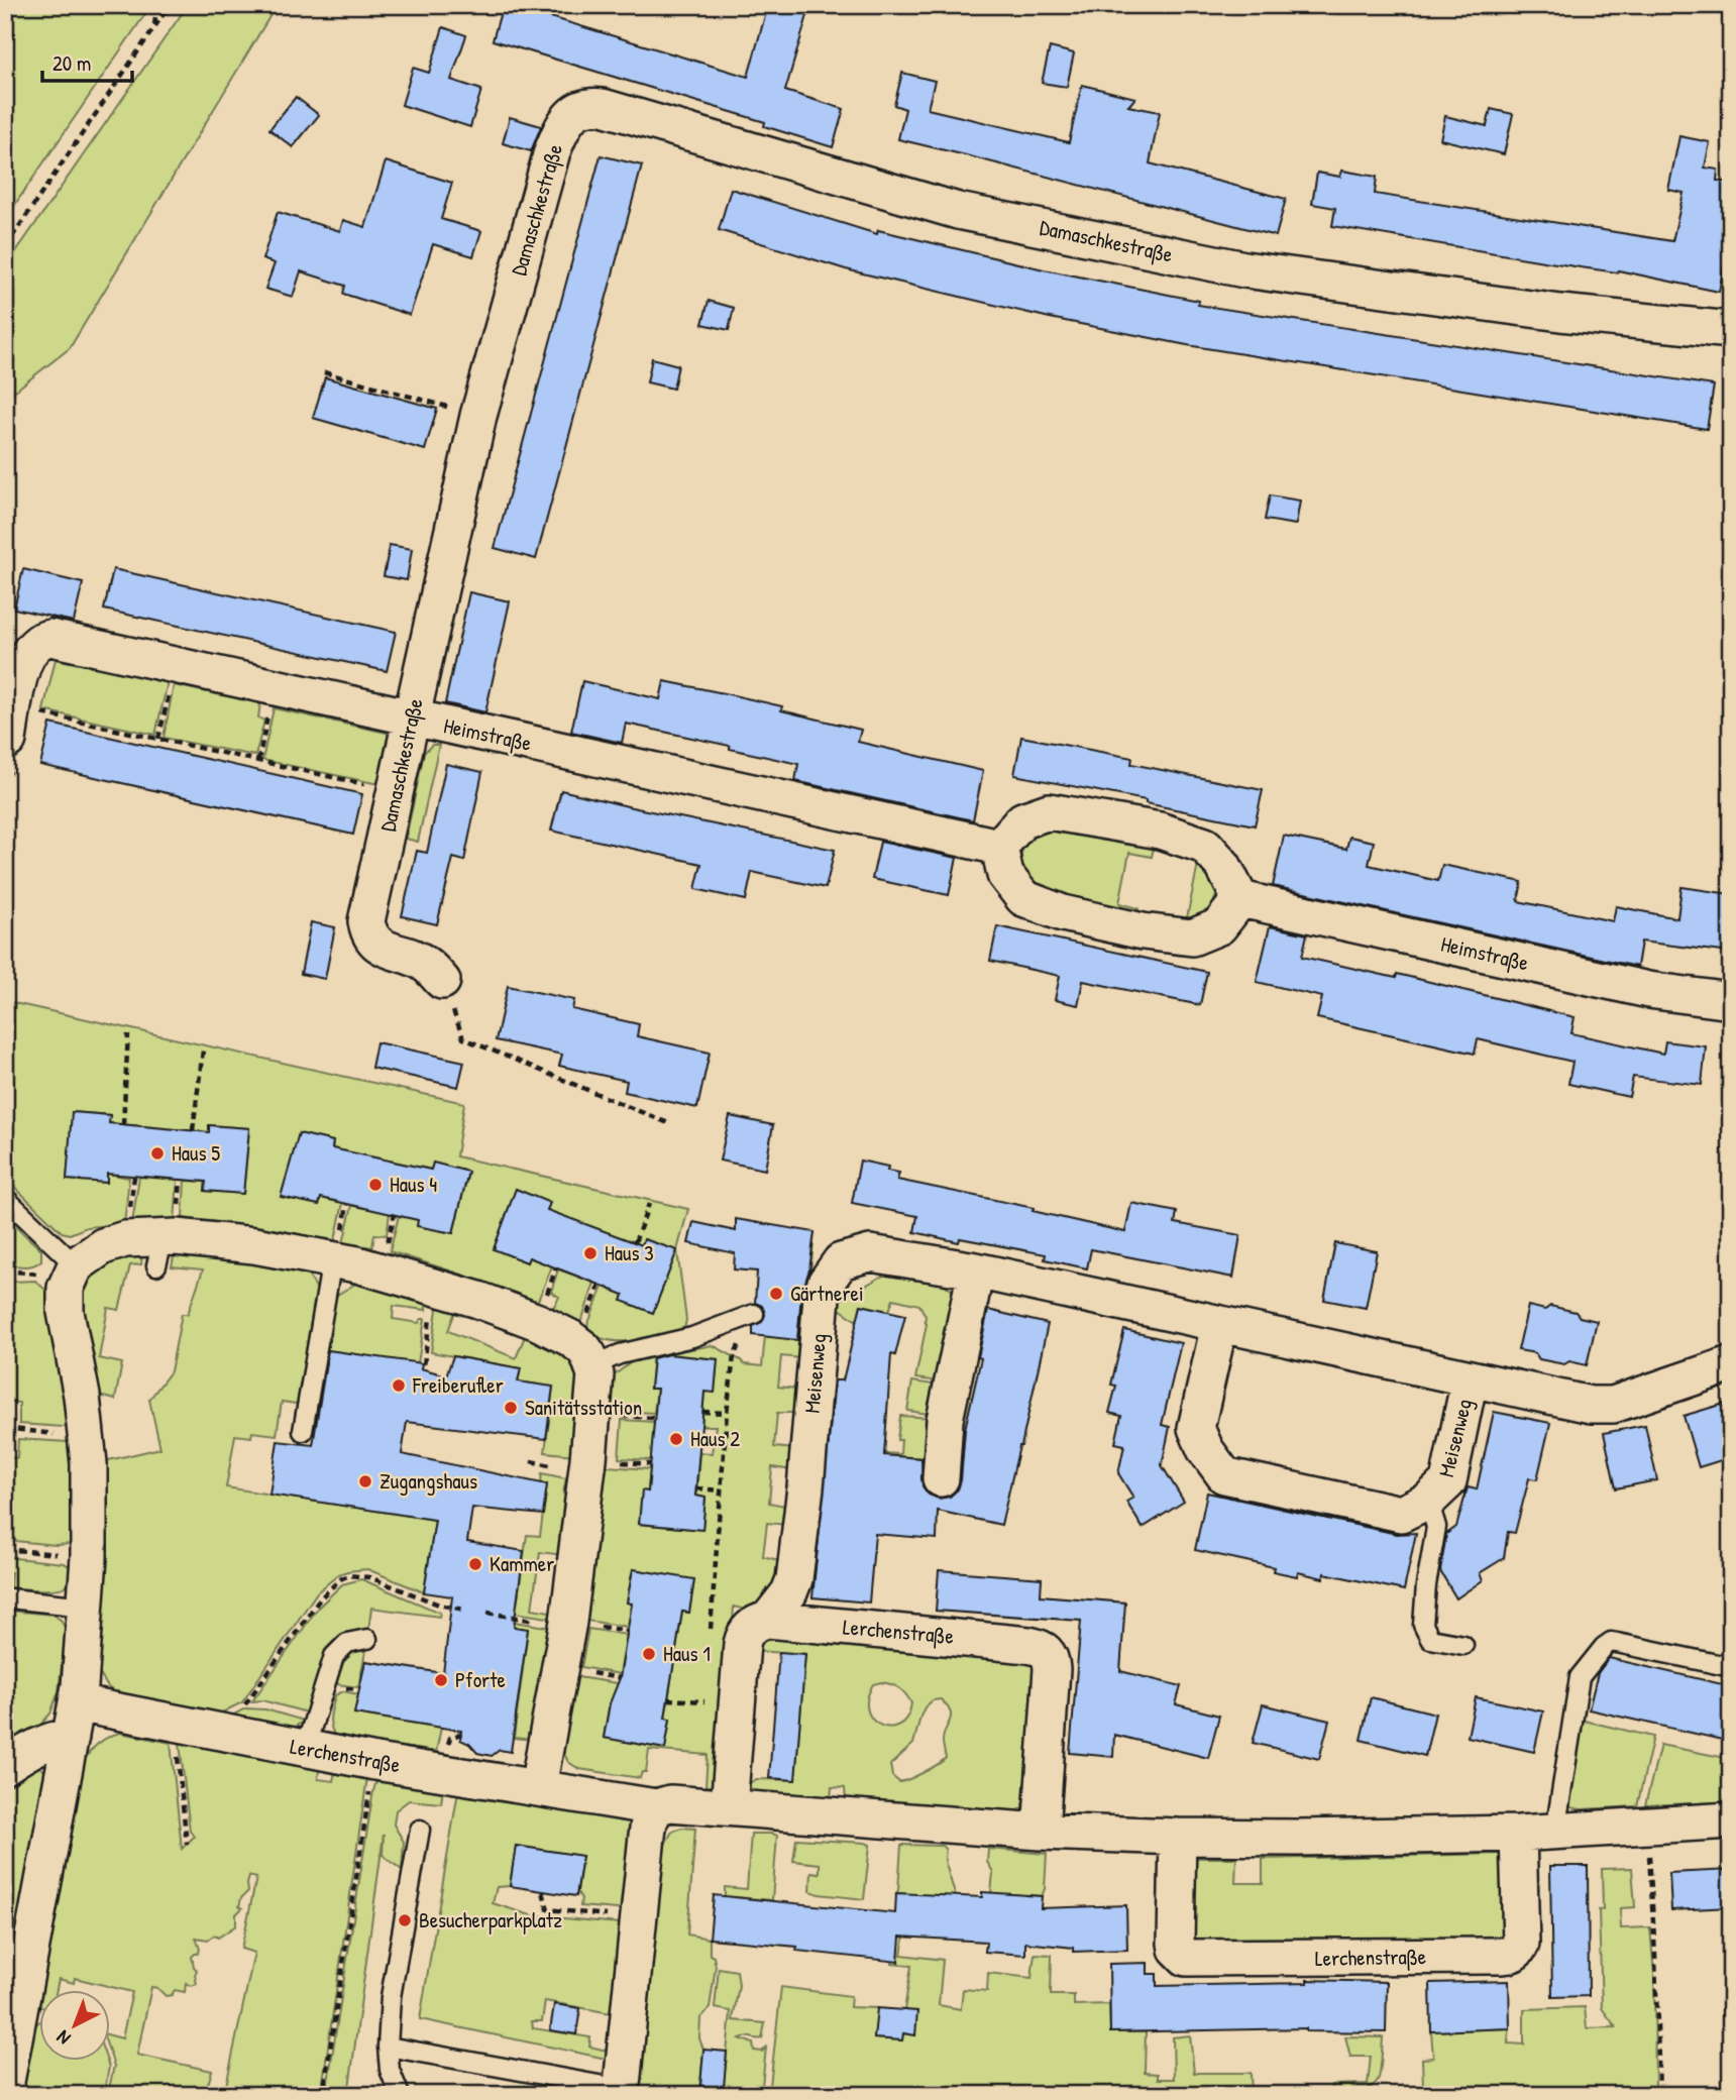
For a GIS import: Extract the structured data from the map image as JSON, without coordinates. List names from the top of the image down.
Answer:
{
  "streets": {
    "street": [
      "Damaschkestraße",
      "Heimstraße",
      "Meisenweg",
      "Lerchenstraße"
    ]
  },
  "crossings": [
    ["Damaschkestraße", "Heimstraße"],
    ["Meisenweg", "Lerchenstraße"]
  ],
  "places": [
    "Haus 5",
    "Haus 4",
    "Haus 3",
    "Gärtnerei",
    "Freiberufler",
    "Sanitätsstation",
    "Haus 2",
    "Zugangshaus",
    "Kammer",
    "Haus 1",
    "Pforte",
    "Besucherparkplatz"
  ],
  "scale_bar": "20 m",
  "north": "bottom left"
}
